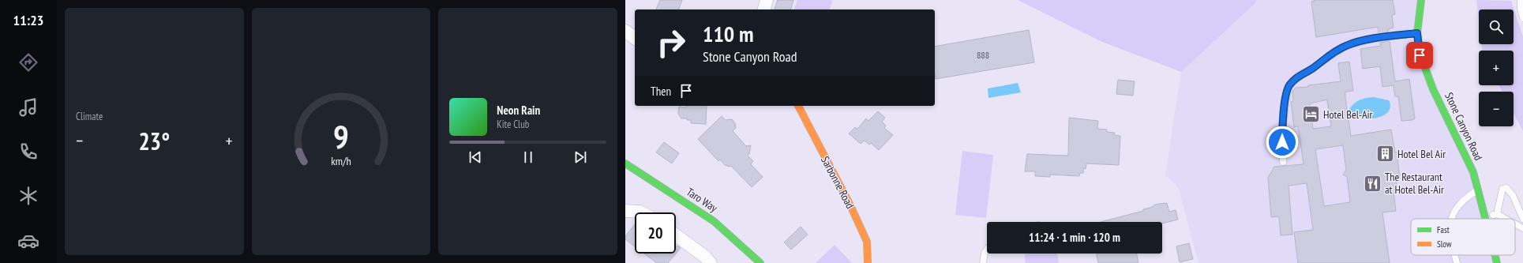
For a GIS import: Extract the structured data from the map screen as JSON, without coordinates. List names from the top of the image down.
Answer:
{
  "streets": {
    "street": ["Stone Canyon Road", "Sarbonne Road", "Taro Way"]
  },
  "places": {
    "hotel": ["Hotel Bel-Air"],
    "building": ["Hotel Bel Air"],
    "restaurant": ["The Restaurant at Hotel Bel-Air"]
  },
  "house_numbers": ["888"],
  "legend": ["Fast", "Slow"],
  "page": {
    "tabs": "11:23",
    "tile": "Climate",
    "map_buttons": ["+", "−"],
    "turn": ["110 m", "Stone Canyon Road"],
    "then": "Then",
    "song": ["Neon Rain", "Kite Club"],
    "heat": ["−", "23°", "+"],
    "limit": "20",
    "trip": "11:24 · 1 min · 120 m",
    "gauge": ["9", "km/h"]
  }
}
